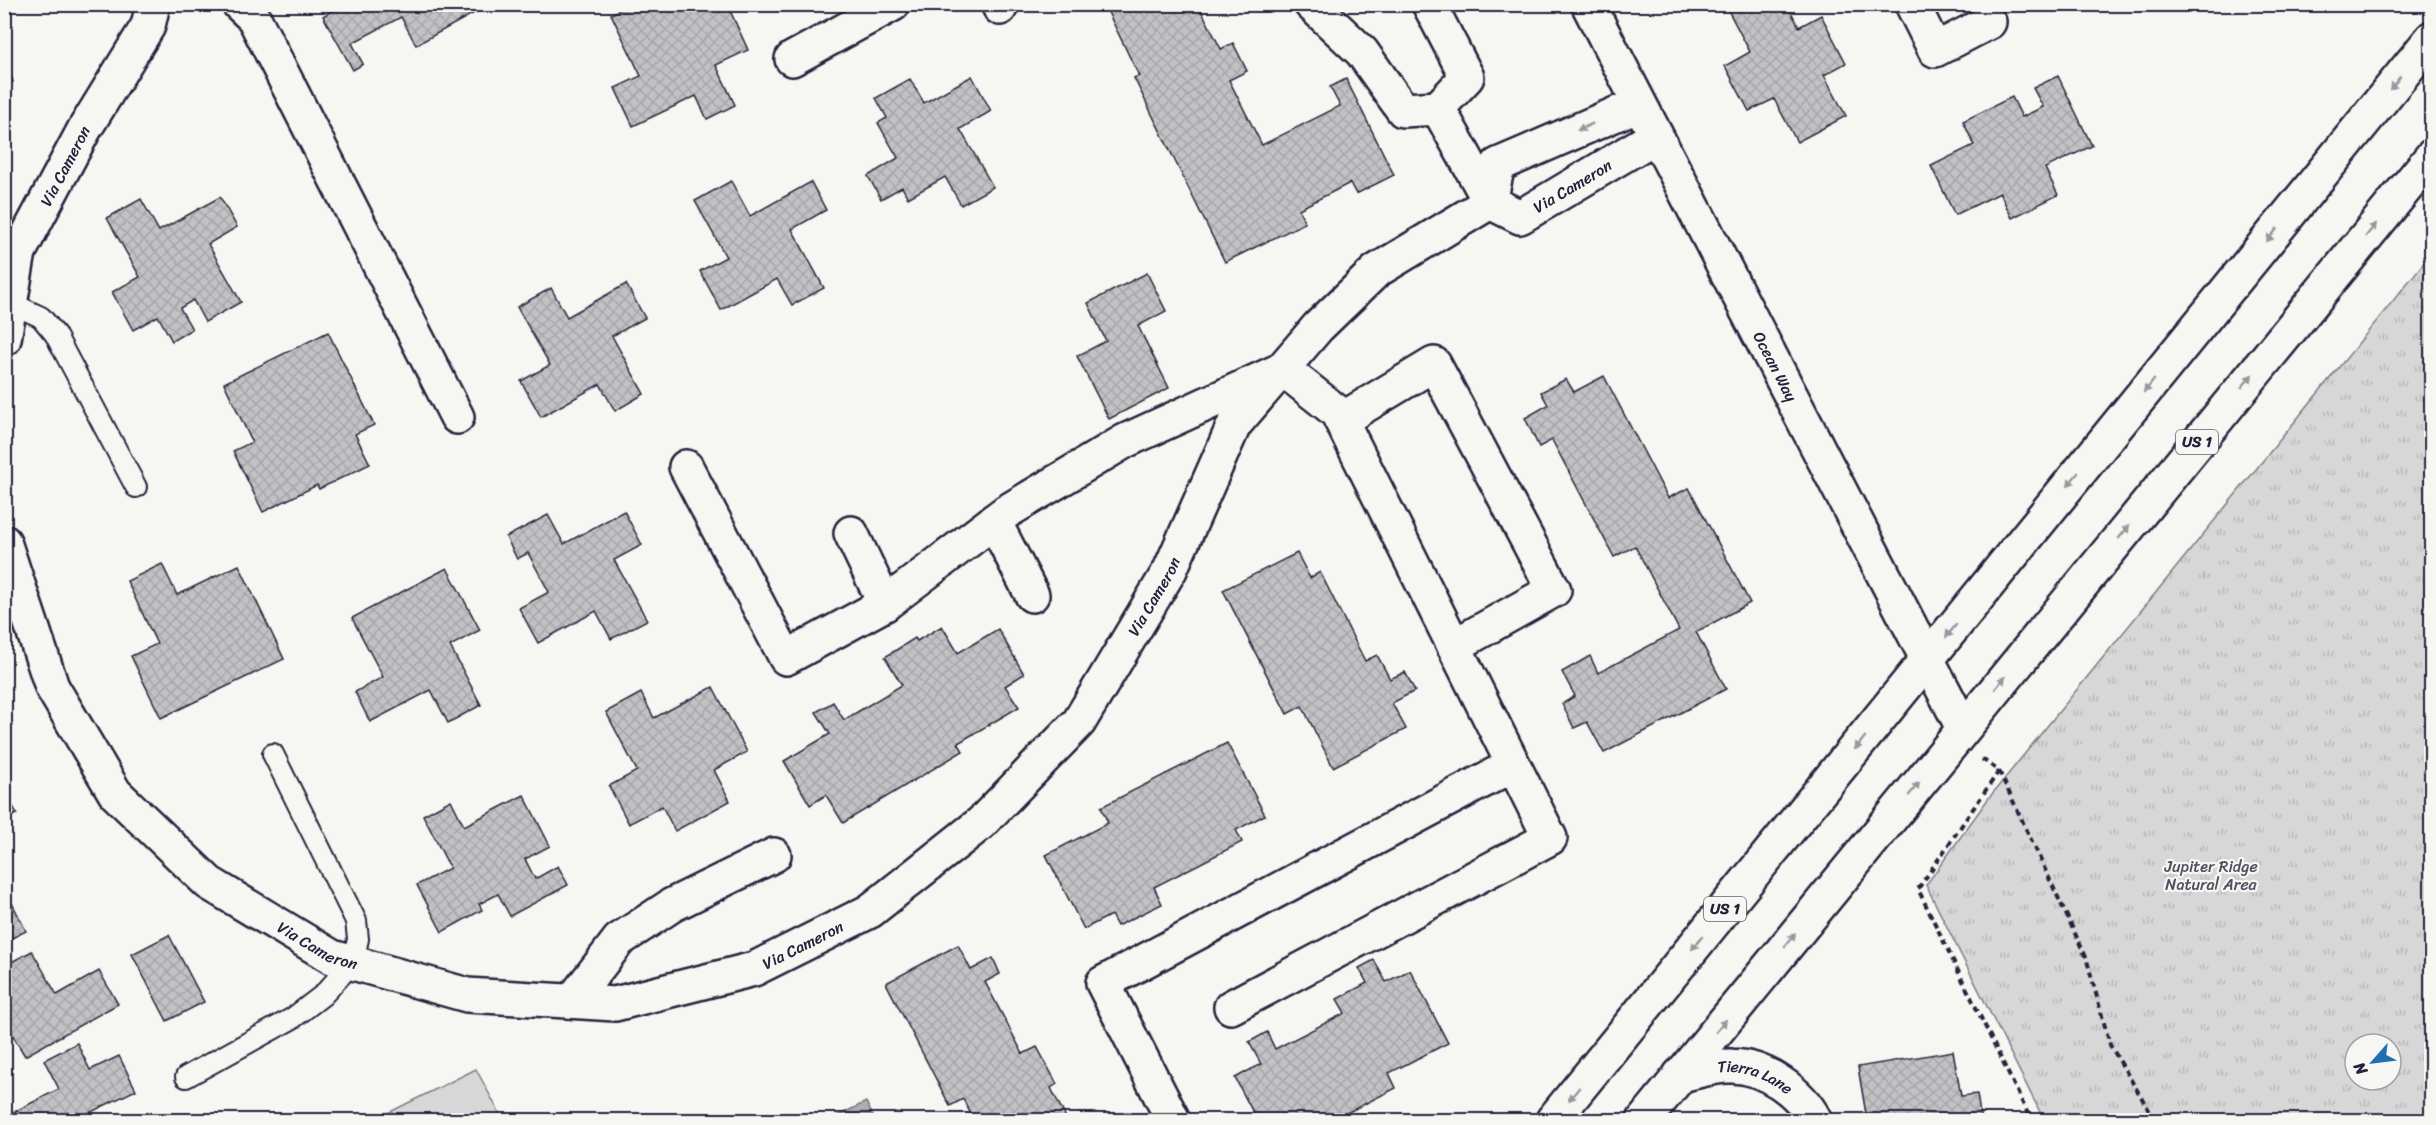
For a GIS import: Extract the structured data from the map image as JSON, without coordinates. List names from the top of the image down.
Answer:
{
  "streets": {
    "street": [
      "Via Cameron",
      "Ocean Way",
      "US 1",
      "Tierra Lane"
    ]
  },
  "crossings": [
    ["Via Cameron", "Ocean Way"],
    ["Ocean Way", "US 1"],
    ["US 1", "Tierra Lane"]
  ],
  "parks": ["Jupiter Ridge Natural Area"],
  "north": "bottom left"
}
